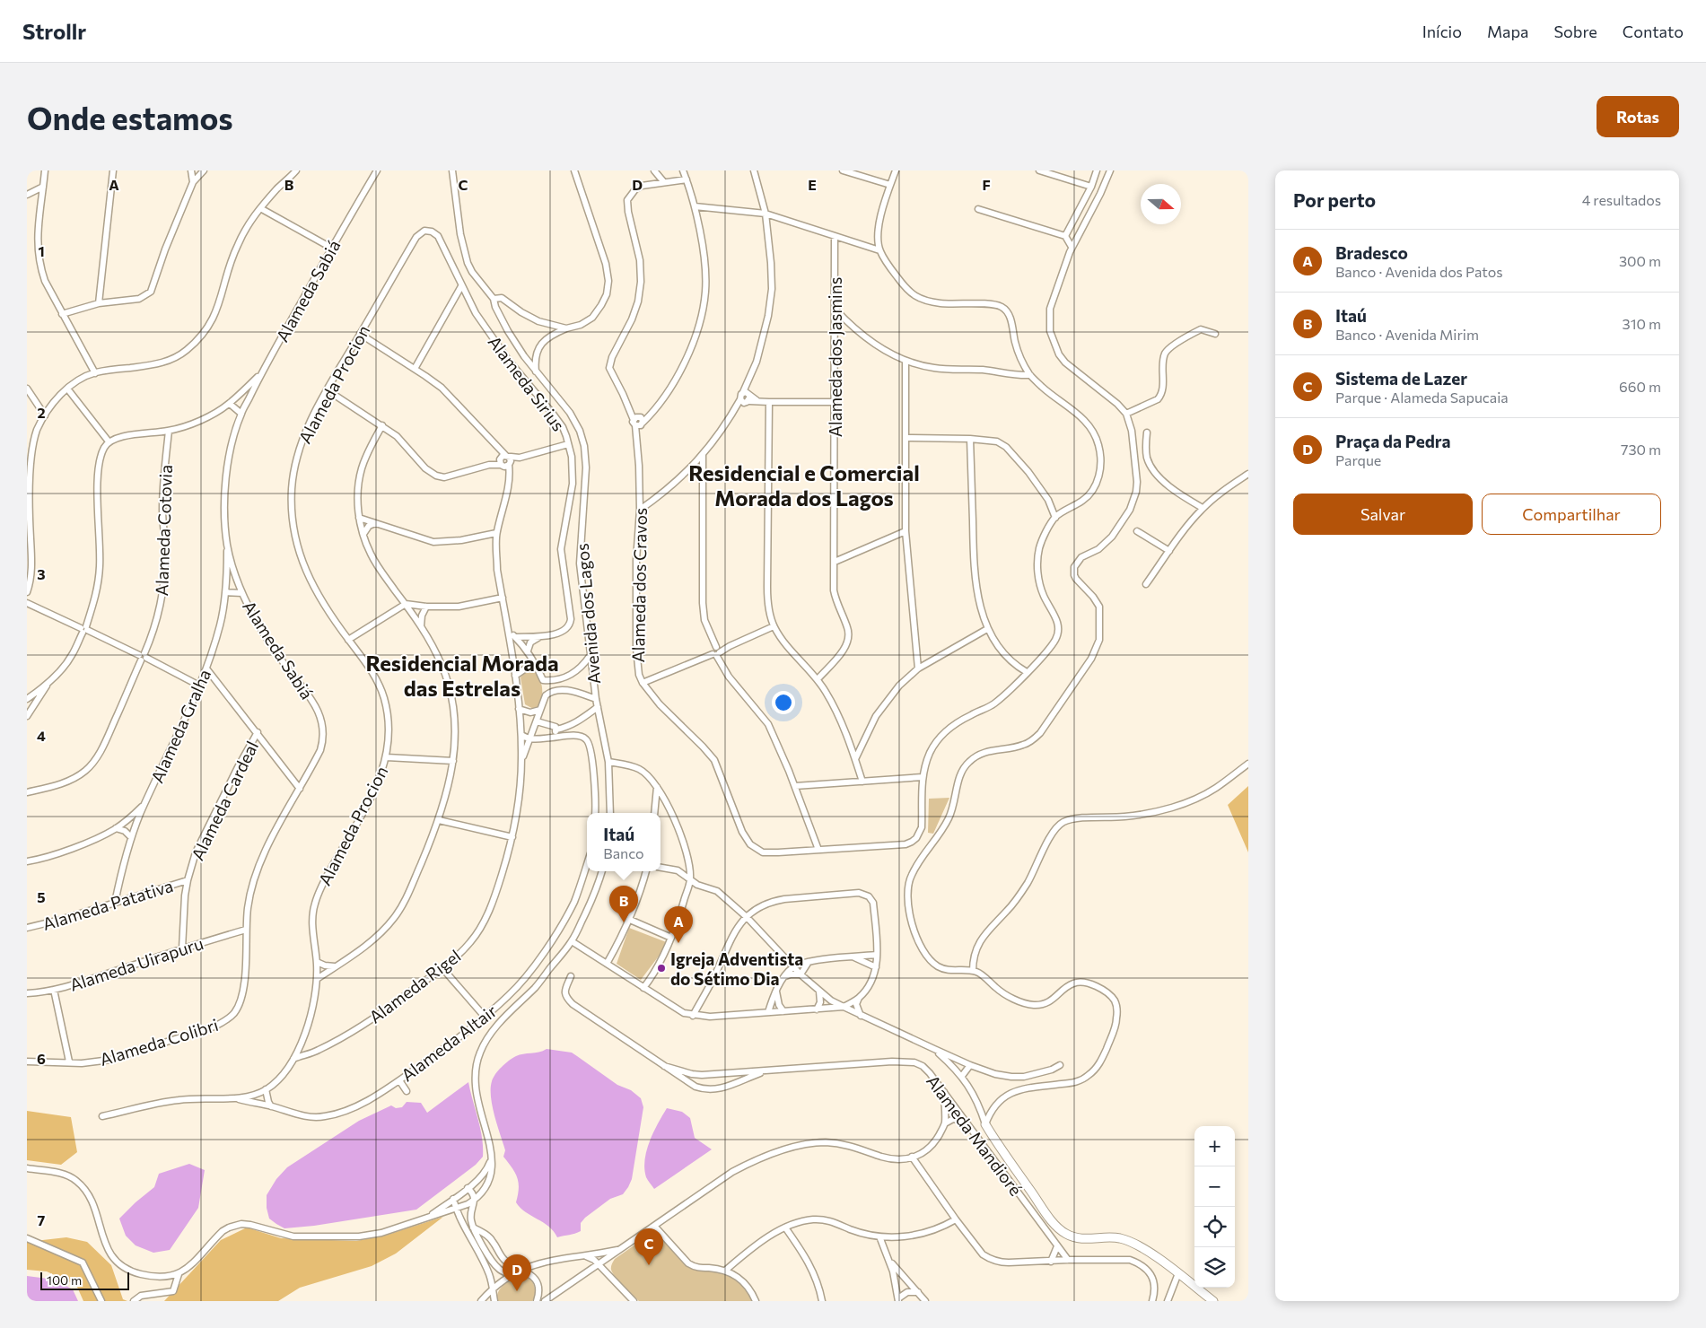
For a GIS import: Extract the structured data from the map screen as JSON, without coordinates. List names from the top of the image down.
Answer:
{
  "streets": {
    "street": [
      "Alameda Sabiá",
      "Alameda dos Jasmins",
      "Alameda Sirius",
      "Alameda Procion",
      "Alameda Cotovia",
      "Alameda dos Cravos",
      "Avenida dos Lagos",
      "Alameda Gralha",
      "Alameda Cardeal",
      "Alameda Patativa",
      "Alameda Uirapuru",
      "Alameda Rigel",
      "Alameda Colibri",
      "Alameda Altair",
      "Alameda Mandioré"
    ]
  },
  "crossings": [
    ["Alameda Sabiá", "Alameda Gralha"],
    ["Alameda Sabiá", "Alameda Uirapuru"],
    ["Alameda Sabiá", "Alameda Colibri"],
    ["Alameda Sirius", "Alameda Procion"],
    ["Alameda Procion", "Alameda Rigel"],
    ["Alameda Procion", "Alameda Altair"],
    ["Alameda Gralha", "Alameda Patativa"],
    ["Alameda Cardeal", "Alameda Patativa"],
    ["Alameda Cardeal", "Alameda Uirapuru"]
  ],
  "districts": ["Residencial e Comercial Morada dos Lagos", "Residencial Morada das Estrelas"],
  "places": ["Igreja Adventista do Sétimo Dia"],
  "scale_bar": "100 m",
  "north": "right",
  "page": {
    "header": "Strollr",
    "nav": [
      "Início",
      "Mapa",
      "Sobre",
      "Contato"
    ],
    "buttons": [
      "Rotas",
      ["Salvar", "Compartilhar"]
    ],
    "title": "Onde estamos",
    "heading": ["Por perto", "4 resultados"],
    "list": [
      {
        "mark": "A",
        "name": "Bradesco",
        "note": "Banco · Avenida dos Patos",
        "value": "300 m"
      },
      {
        "mark": "B",
        "name": "Itaú",
        "note": "Banco · Avenida Mirim",
        "value": "310 m"
      },
      {
        "mark": "C",
        "name": "Sistema de Lazer",
        "note": "Parque · Alameda Sapucaia",
        "value": "660 m"
      },
      {
        "mark": "D",
        "name": "Praça da Pedra",
        "note": "Parque",
        "value": "730 m"
      }
    ],
    "popup": ["Itaú", "Banco"],
    "pins": [
      "B",
      "A",
      "C",
      "D"
    ],
    "map_buttons": ["+", "−"],
    "scale": "100 m"
  },
  "grid": {
    "columns": [
      "A",
      "B",
      "C",
      "D",
      "E",
      "F"
    ],
    "rows": [
      "1",
      "2",
      "3",
      "4",
      "5",
      "6",
      "7"
    ]
  }
}
